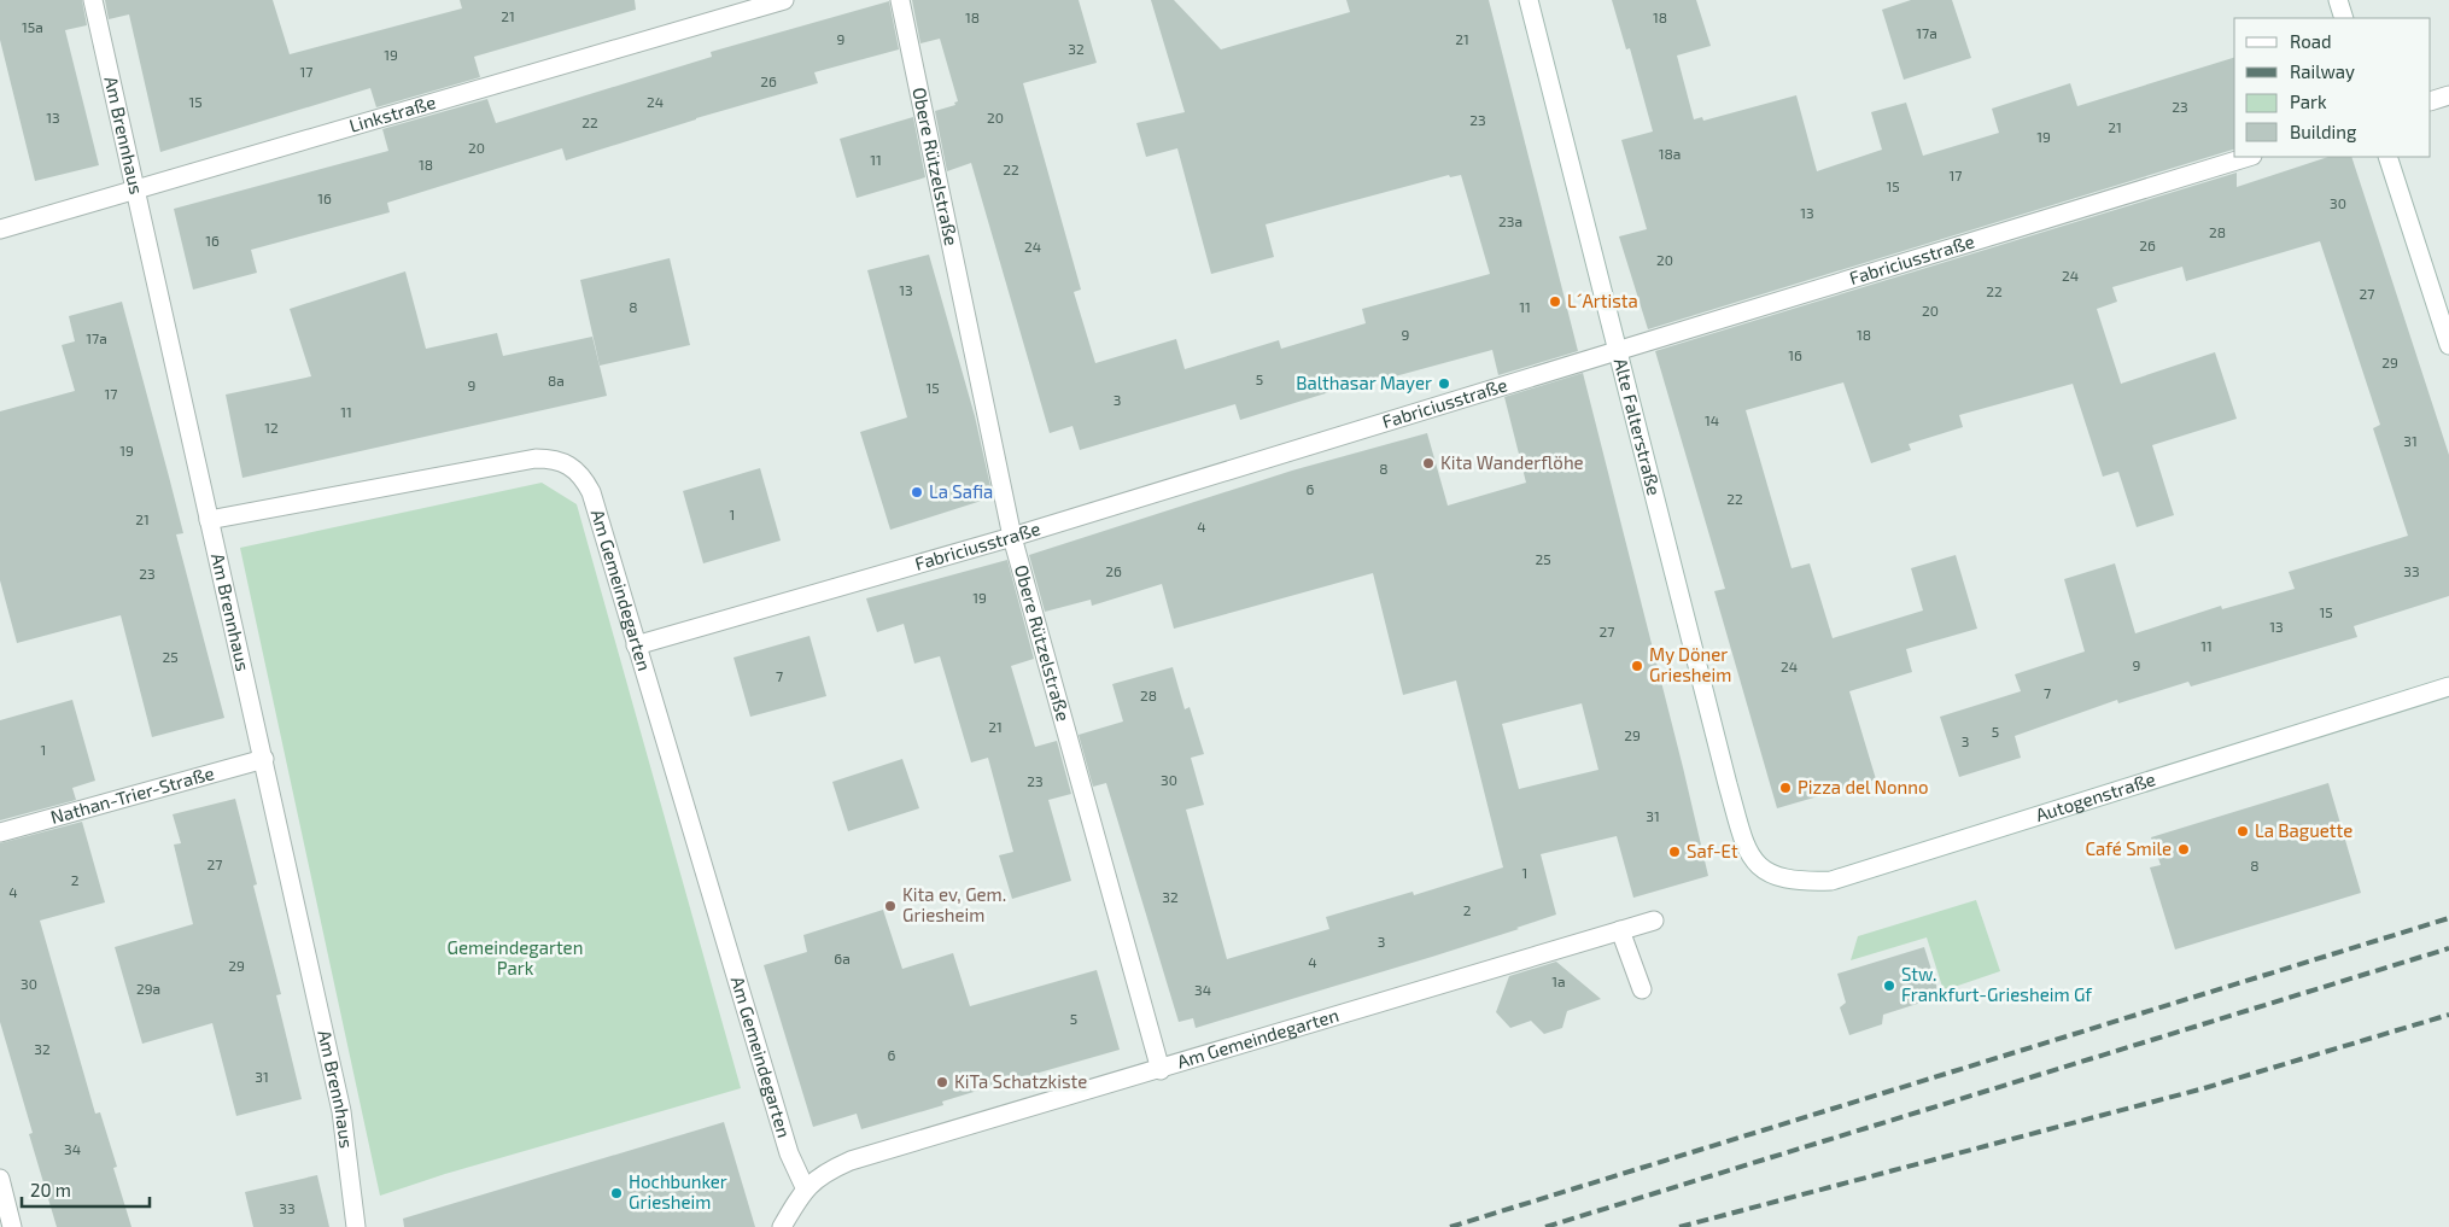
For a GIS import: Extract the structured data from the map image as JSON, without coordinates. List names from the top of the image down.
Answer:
{
  "streets": {
    "street": [
      "Linkstraße",
      "Am Brennhaus",
      "Obere Rützelstraße",
      "Fabriciusstraße",
      "Alte Falterstraße",
      "Am Gemeindegarten",
      "Nathan-Trier-Straße",
      "Autogenstraße"
    ]
  },
  "crossings": [
    ["Linkstraße", "Am Brennhaus"],
    ["Am Brennhaus", "Am Gemeindegarten"],
    ["Am Brennhaus", "Nathan-Trier-Straße"],
    ["Obere Rützelstraße", "Fabriciusstraße"],
    ["Obere Rützelstraße", "Am Gemeindegarten"],
    ["Fabriciusstraße", "Alte Falterstraße"],
    ["Fabriciusstraße", "Am Gemeindegarten"],
    ["Alte Falterstraße", "Autogenstraße"]
  ],
  "parks": ["Gemeindegarten Park"],
  "places": [
    "L´Artista",
    "Balthasar Mayer",
    "Kita Wanderflöhe",
    "La Safia",
    "My Döner Griesheim",
    "Pizza del Nonno",
    "La Baguette",
    "Café Smile",
    "Saf-Et",
    "Kita ev, Gem. Griesheim",
    "Stw. Frankfurt-Griesheim Gf",
    "KiTa Schatzkiste",
    "Hochbunker Griesheim"
  ],
  "house_numbers": [
    "21",
    "18",
    "18",
    "15a",
    "17a",
    "9",
    "21",
    "32",
    "19",
    "17",
    "26",
    "15",
    "24",
    "23",
    "13",
    "20",
    "23",
    "22",
    "21",
    "19",
    "20",
    "18a",
    "11",
    "18",
    "22",
    "17",
    "15",
    "16",
    "30",
    "13",
    "23a",
    "28",
    "16",
    "26",
    "24",
    "20",
    "24",
    "13",
    "22",
    "27",
    "8",
    "11",
    "20",
    "9",
    "18",
    "17a",
    "16",
    "29",
    "5",
    "8a",
    "9",
    "15",
    "17",
    "3",
    "11",
    "14",
    "12",
    "31",
    "19",
    "8",
    "6",
    "22",
    "1",
    "21",
    "4",
    "25",
    "26",
    "33",
    "23",
    "19",
    "15",
    "13",
    "27",
    "11",
    "25",
    "9",
    "24",
    "7",
    "7",
    "28",
    "21",
    "5",
    "29",
    "3",
    "1",
    "30",
    "23",
    "31",
    "27",
    "8",
    "1",
    "2",
    "4",
    "32",
    "2",
    "3",
    "6a",
    "4",
    "29",
    "1a",
    "30",
    "29a",
    "34",
    "5",
    "32",
    "6",
    "31",
    "34",
    "33"
  ],
  "legend": [
    "Road",
    "Railway",
    "Park",
    "Building"
  ],
  "scale_bar": "20 m"
}
